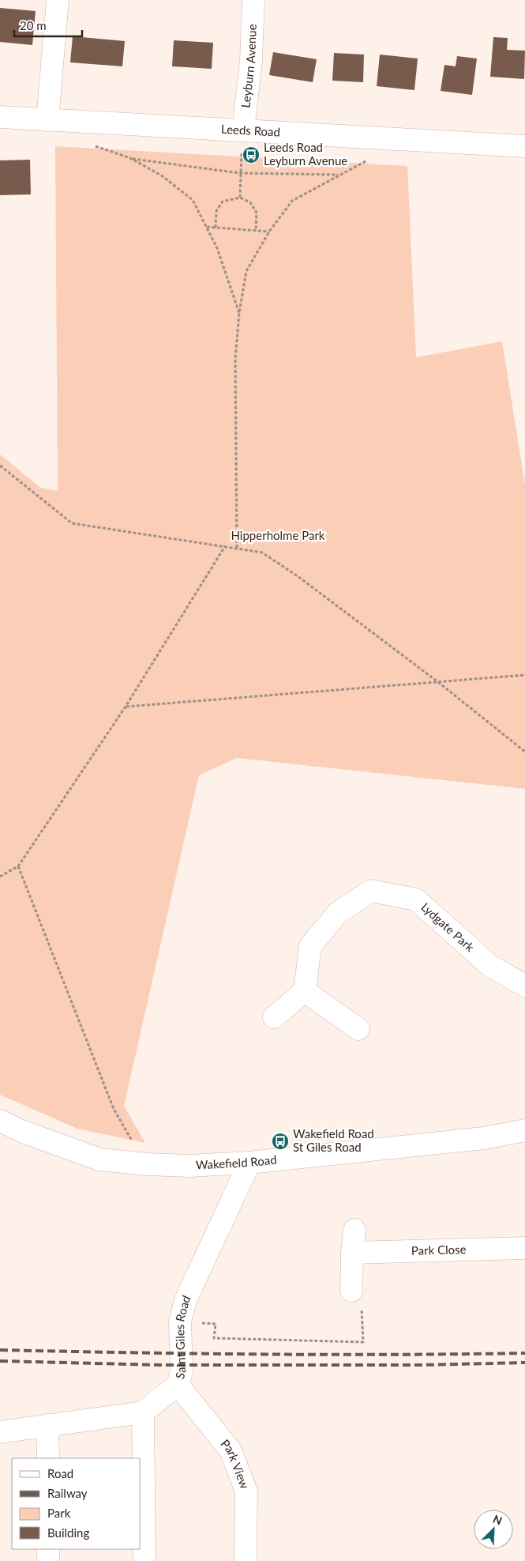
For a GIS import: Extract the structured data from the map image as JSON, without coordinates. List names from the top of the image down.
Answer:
{
  "streets": {
    "main road": [
      "Leyburn Avenue",
      "Leeds Road",
      "Lydgate Park",
      "Wakefield Road",
      "Park Close",
      "Saint Giles Road",
      "Park View"
    ]
  },
  "crossings": [
    ["Leyburn Avenue", "Leeds Road"],
    ["Wakefield Road", "Saint Giles Road"],
    ["Saint Giles Road", "Park View"]
  ],
  "parks": ["Hipperholme Park"],
  "places": {
    "bus stop": ["Leeds Road Leyburn Avenue", "Wakefield Road St Giles Road"]
  },
  "legend": [
    "Road",
    "Railway",
    "Park",
    "Building"
  ],
  "scale_bar": "20 m",
  "north": "top right"
}
